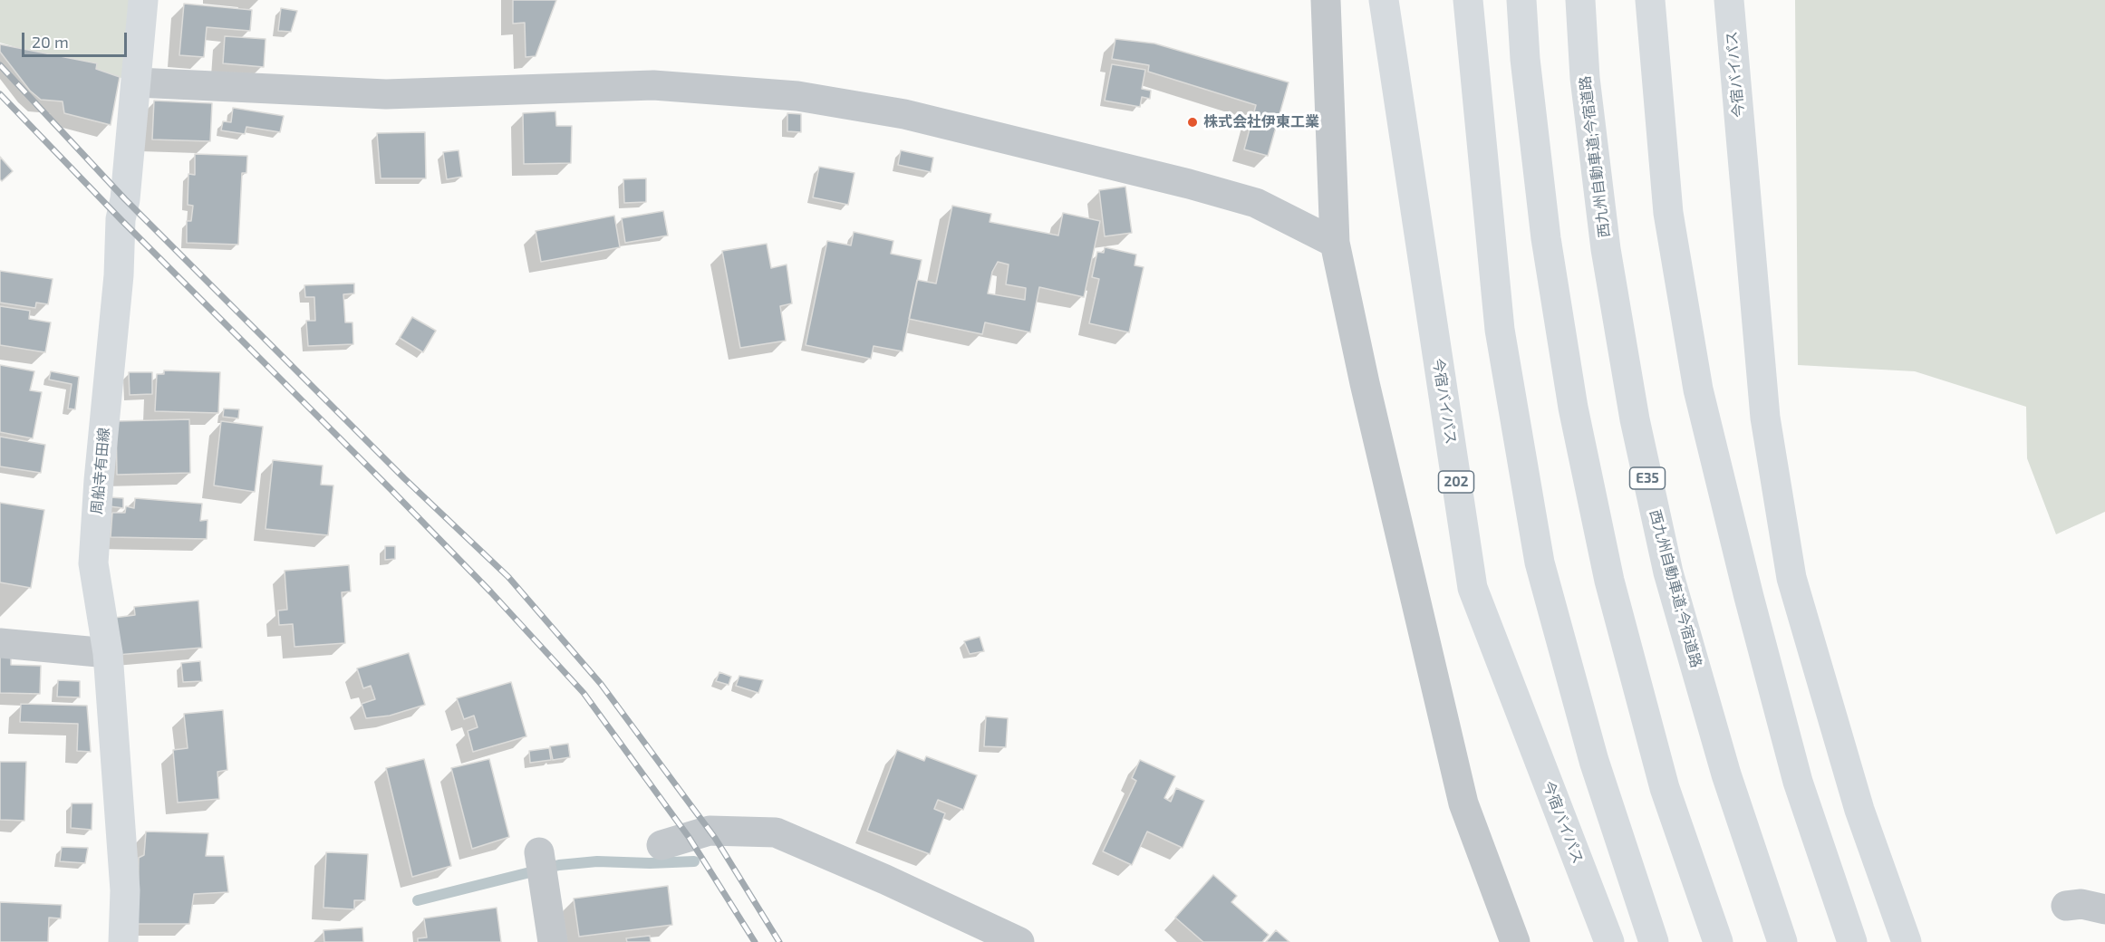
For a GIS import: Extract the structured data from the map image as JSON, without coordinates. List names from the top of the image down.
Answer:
{
  "streets": {
    "main road": [
      "今宿バイパス",
      "西九州自動車道;今宿道路",
      "周船寺有田線",
      "E35",
      "202"
    ]
  },
  "places": ["株式会社伊東工業"],
  "scale_bar": "20 m"
}
